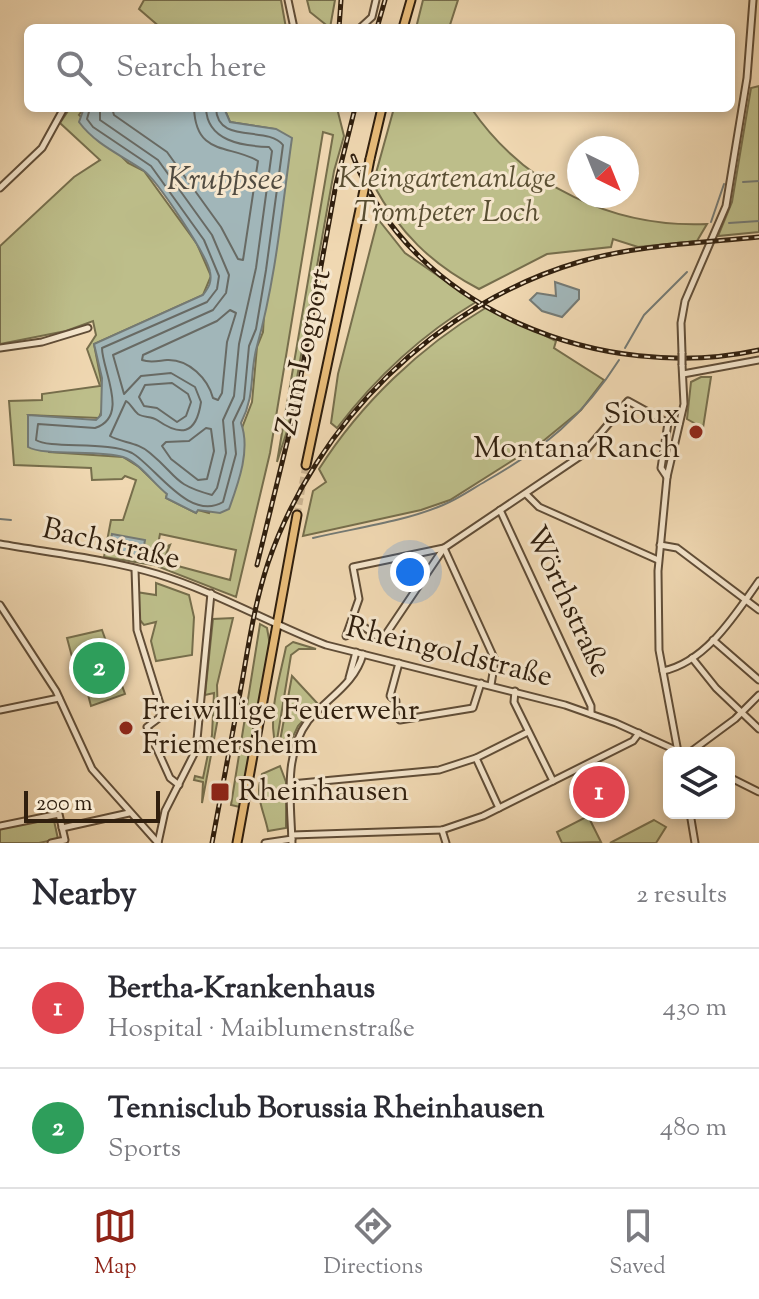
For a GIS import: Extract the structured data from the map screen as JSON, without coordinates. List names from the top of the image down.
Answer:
{
  "streets": {
    "main road": ["Zum Logport"],
    "street": ["Bachstraße", "Wörthstraße", "Rheingoldstraße"]
  },
  "crossings": [
    ["Bachstraße", "Rheingoldstraße"],
    ["Wörthstraße", "Rheingoldstraße"]
  ],
  "water": ["Kruppsee"],
  "parks": ["Kleingartenanlage Trompeter Loch"],
  "places": {
    "other": ["Sioux Montana Ranch", "Freiwillige Feuerwehr Friemersheim"],
    "transit": ["Rheinhausen"]
  },
  "scale_bar": "200 m",
  "north": "bottom right",
  "page": {
    "search": "Search here",
    "pins": ["2", "1"],
    "scale": "200 m",
    "heading": ["Nearby", "2 results"],
    "list": [
      {
        "mark": "1",
        "name": "Bertha-Krankenhaus",
        "note": "Hospital · Maiblumenstraße",
        "value": "430 m"
      },
      {
        "mark": "2",
        "name": "Tennisclub Borussia Rheinhausen",
        "note": "Sports",
        "value": "480 m"
      }
    ],
    "nav": ["Map", "Directions", "Saved"]
  }
}
